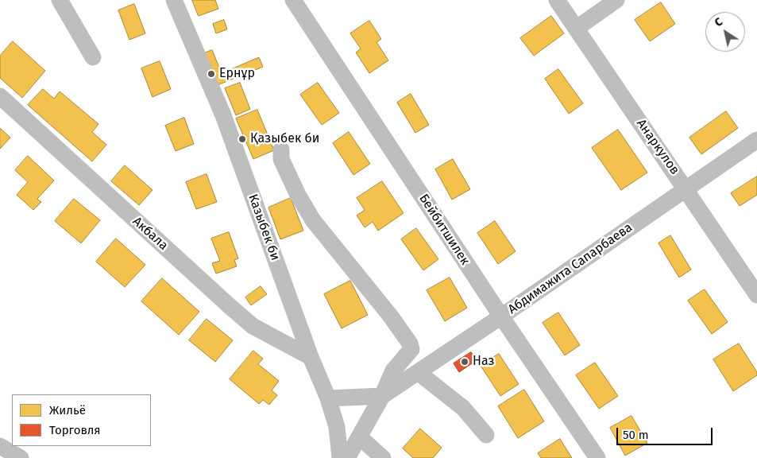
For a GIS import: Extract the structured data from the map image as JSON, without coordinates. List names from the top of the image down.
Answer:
{
  "streets": {
    "street": [
      "Анаркулов",
      "Казыбек би",
      "Бейбитшилек",
      "Акбала",
      "Абдимажита Сапарбаева"
    ]
  },
  "crossings": [
    ["Анаркулов", "Абдимажита Сапарбаева"],
    ["Казыбек би", "Акбала"],
    ["Бейбитшилек", "Абдимажита Сапарбаева"]
  ],
  "places": ["Ернұр", "Қазыбек би", "Наз"],
  "legend": ["Жильё", "Торговля"],
  "scale_bar": "50 m",
  "north": "top left"
}
